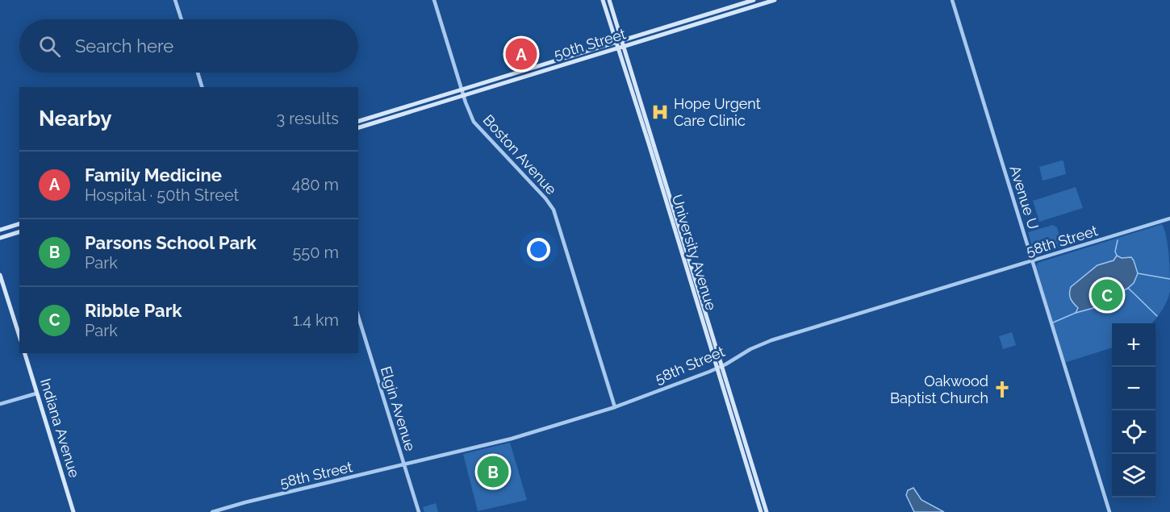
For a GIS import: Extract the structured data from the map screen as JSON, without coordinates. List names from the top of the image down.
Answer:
{
  "streets": {
    "main road": ["50th Street", "University Avenue", "Indiana Avenue"],
    "street": [
      "Boston Avenue",
      "Avenue U",
      "58th Street",
      "Elgin Avenue"
    ]
  },
  "crossings": [
    ["50th Street", "Boston Avenue"],
    ["50th Street", "University Avenue"],
    ["Boston Avenue", "58th Street"],
    ["Avenue U", "58th Street"],
    ["58th Street", "University Avenue"],
    ["58th Street", "Elgin Avenue"]
  ],
  "places": {
    "hospital": ["Hope Urgent Care Clinic"],
    "church": ["Oakwood Baptist Church"]
  },
  "page": {
    "search": "Search here",
    "pins": ["A", "C", "B"],
    "heading": ["Nearby", "3 results"],
    "list": [
      {
        "mark": "A",
        "name": "Family Medicine",
        "note": "Hospital · 50th Street",
        "value": "480 m"
      },
      {
        "mark": "B",
        "name": "Parsons School Park",
        "note": "Park",
        "value": "550 m"
      },
      {
        "mark": "C",
        "name": "Ribble Park",
        "note": "Park",
        "value": "1.4 km"
      }
    ],
    "map_buttons": ["+", "−"]
  }
}
